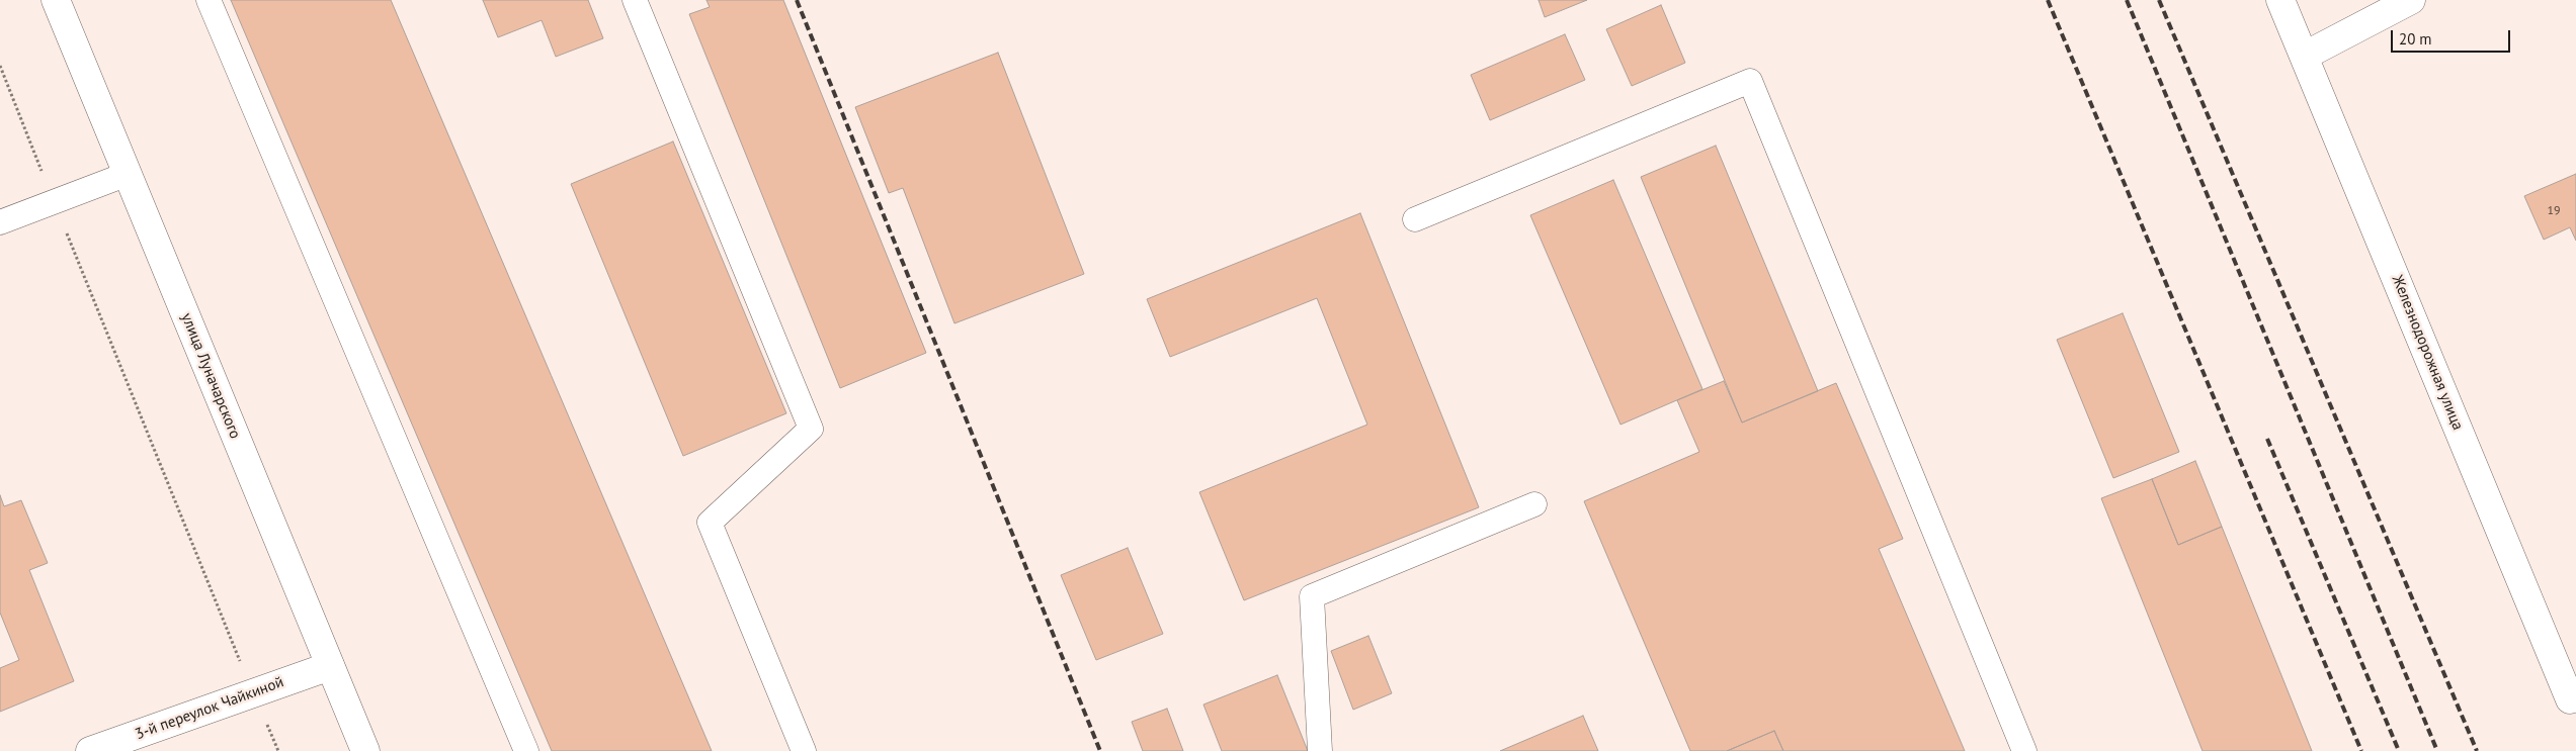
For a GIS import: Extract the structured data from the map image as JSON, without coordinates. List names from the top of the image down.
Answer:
{
  "streets": {
    "street": ["Железнодорожная улица", "улица Луначарского", "3-й переулок Чайкиной"]
  },
  "crossings": [
    ["улица Луначарского", "3-й переулок Чайкиной"]
  ],
  "house_numbers": ["19"],
  "scale_bar": "20 m"
}
